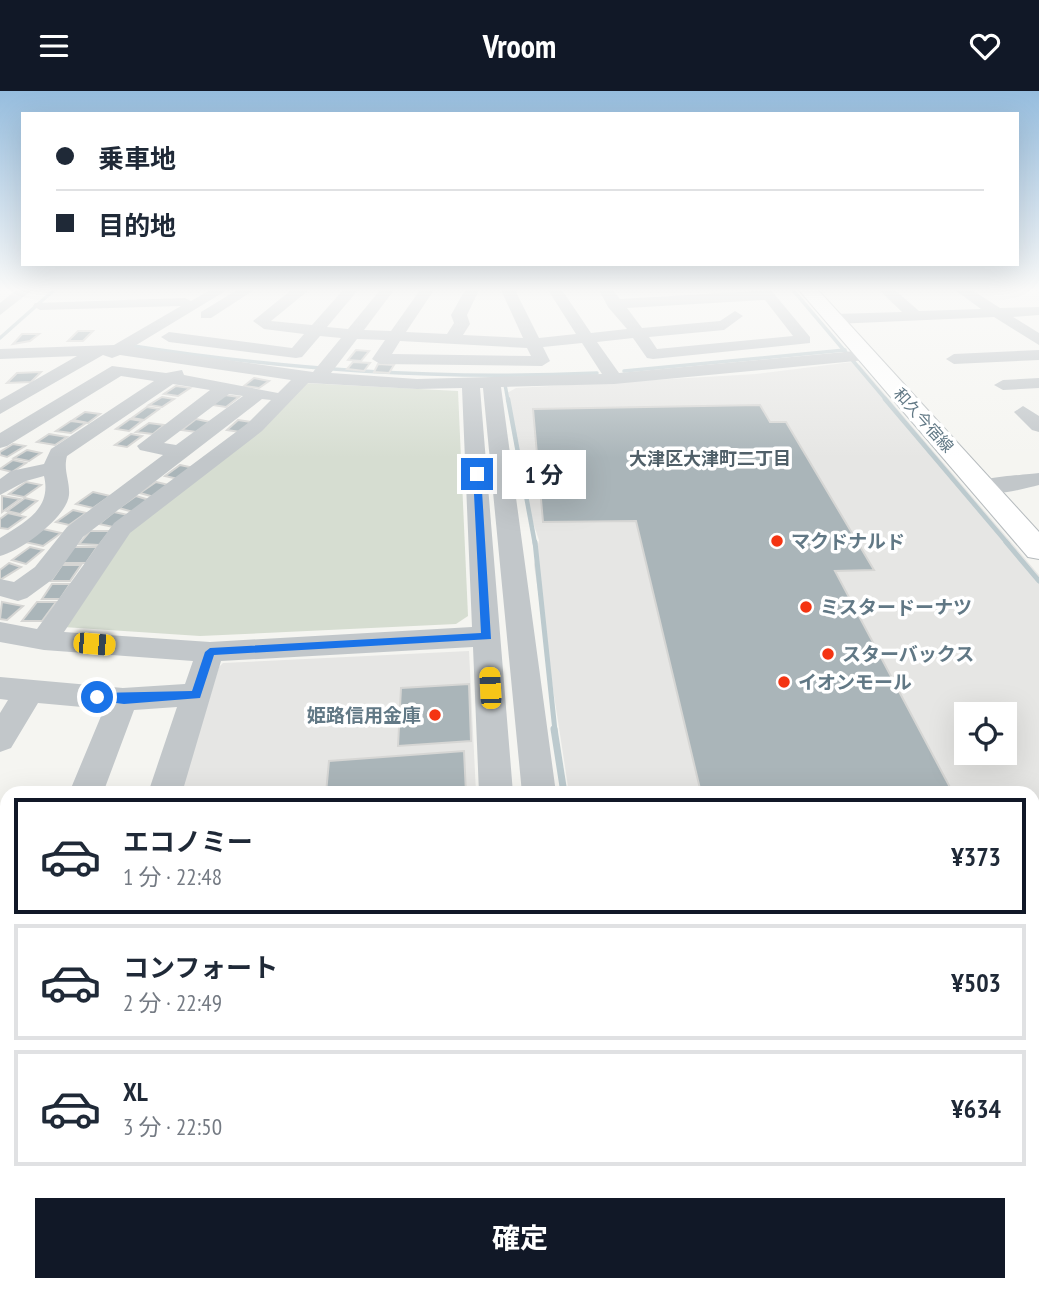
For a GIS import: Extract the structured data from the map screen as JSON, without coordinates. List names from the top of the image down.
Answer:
{
  "streets": {
    "main road": ["和久今宿線"]
  },
  "districts": ["大津区大津町二丁目"],
  "places": [
    "マクドナルド",
    "ミスタードーナツ",
    "スターバックス",
    "イオンモール",
    "姫路信用金庫"
  ],
  "page": {
    "header": "Vroom",
    "banner": ["乗車地", "目的地"],
    "bubble": "1 分",
    "list": [
      {
        "name": "エコノミー",
        "note": "1 分 · 22:48",
        "value": "¥373"
      },
      {
        "name": "コンフォート",
        "note": "2 分 · 22:49",
        "value": "¥503"
      },
      {
        "name": "XL",
        "note": "3 分 · 22:50",
        "value": "¥634"
      }
    ],
    "buttons": "確定"
  }
}
